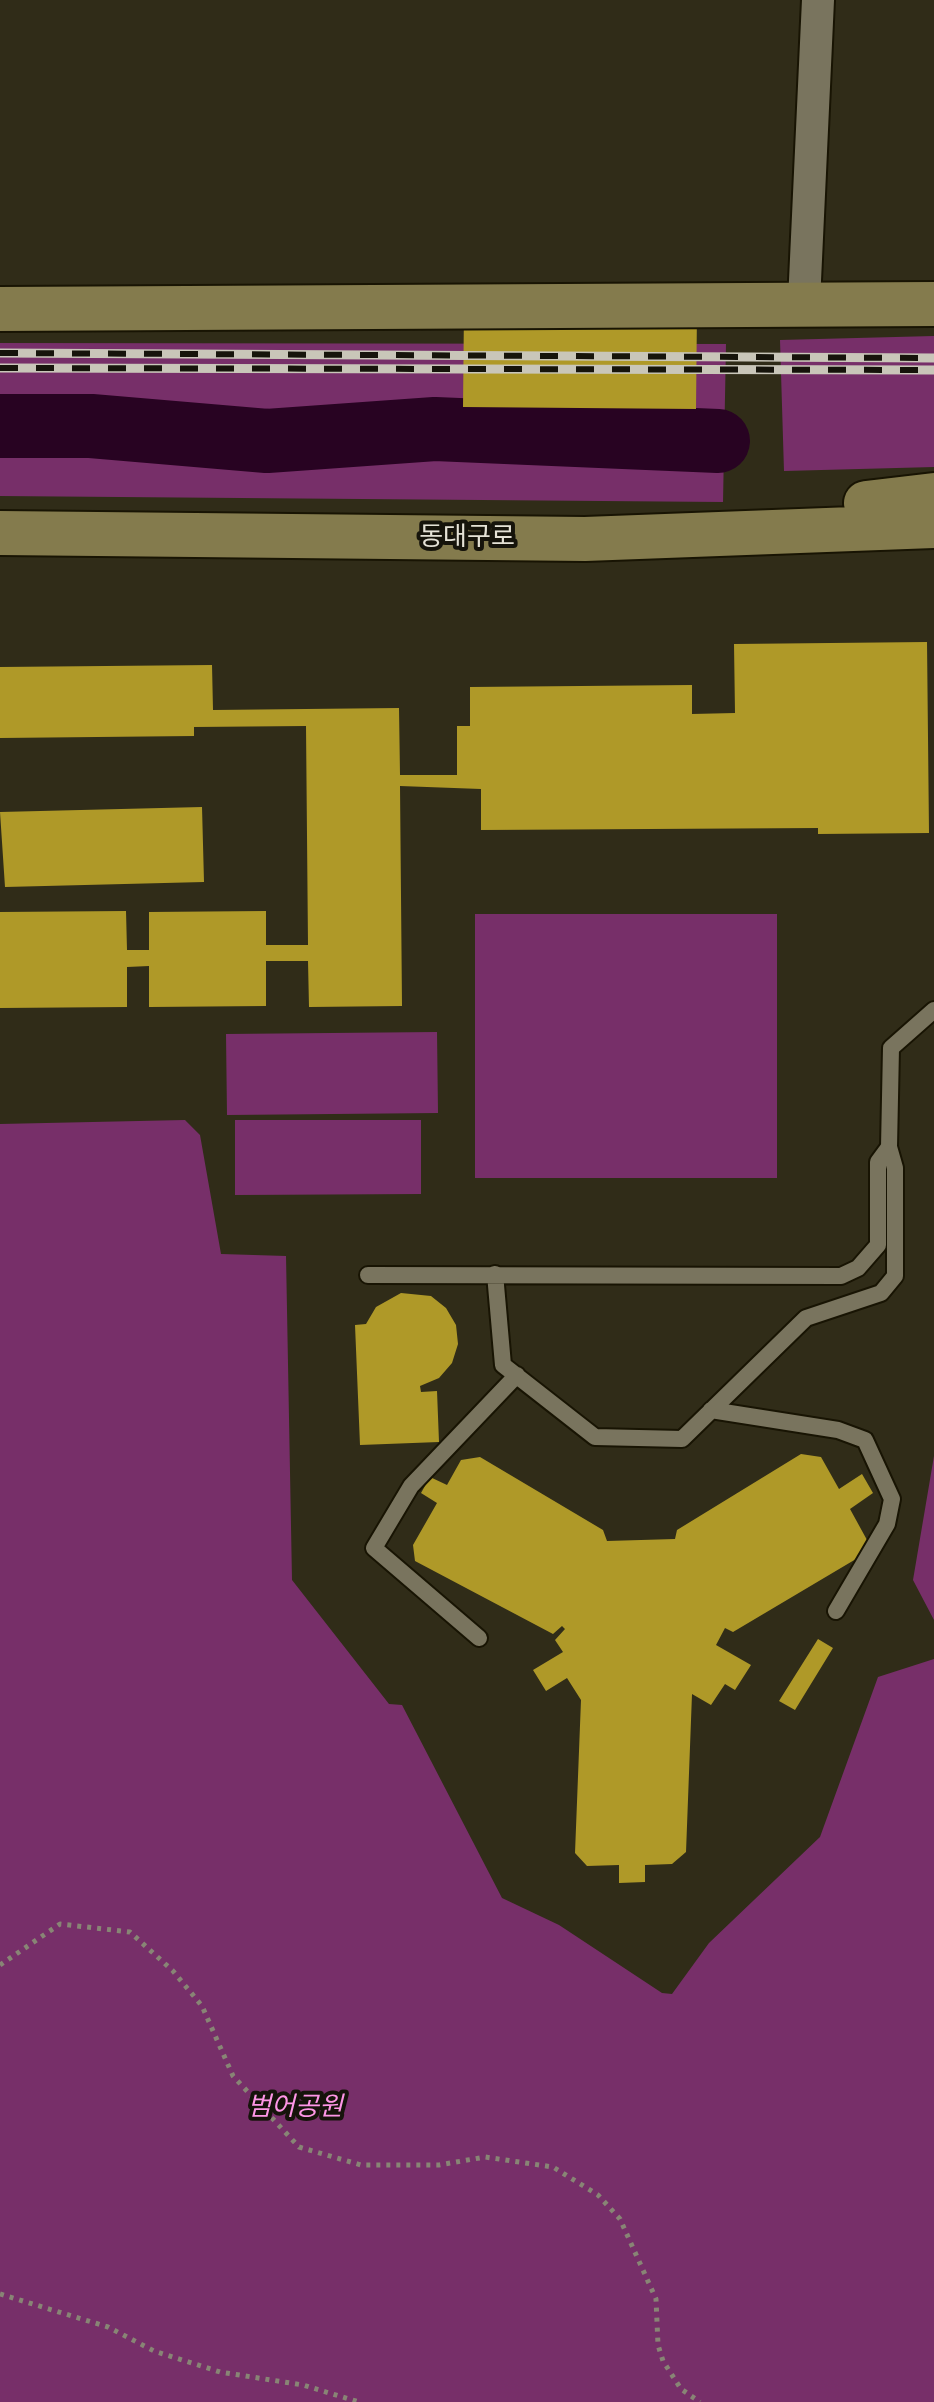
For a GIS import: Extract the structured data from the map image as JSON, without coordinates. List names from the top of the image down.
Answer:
{
  "streets": {
    "main road": ["동대구로"]
  },
  "parks": ["범어공원"]
}
